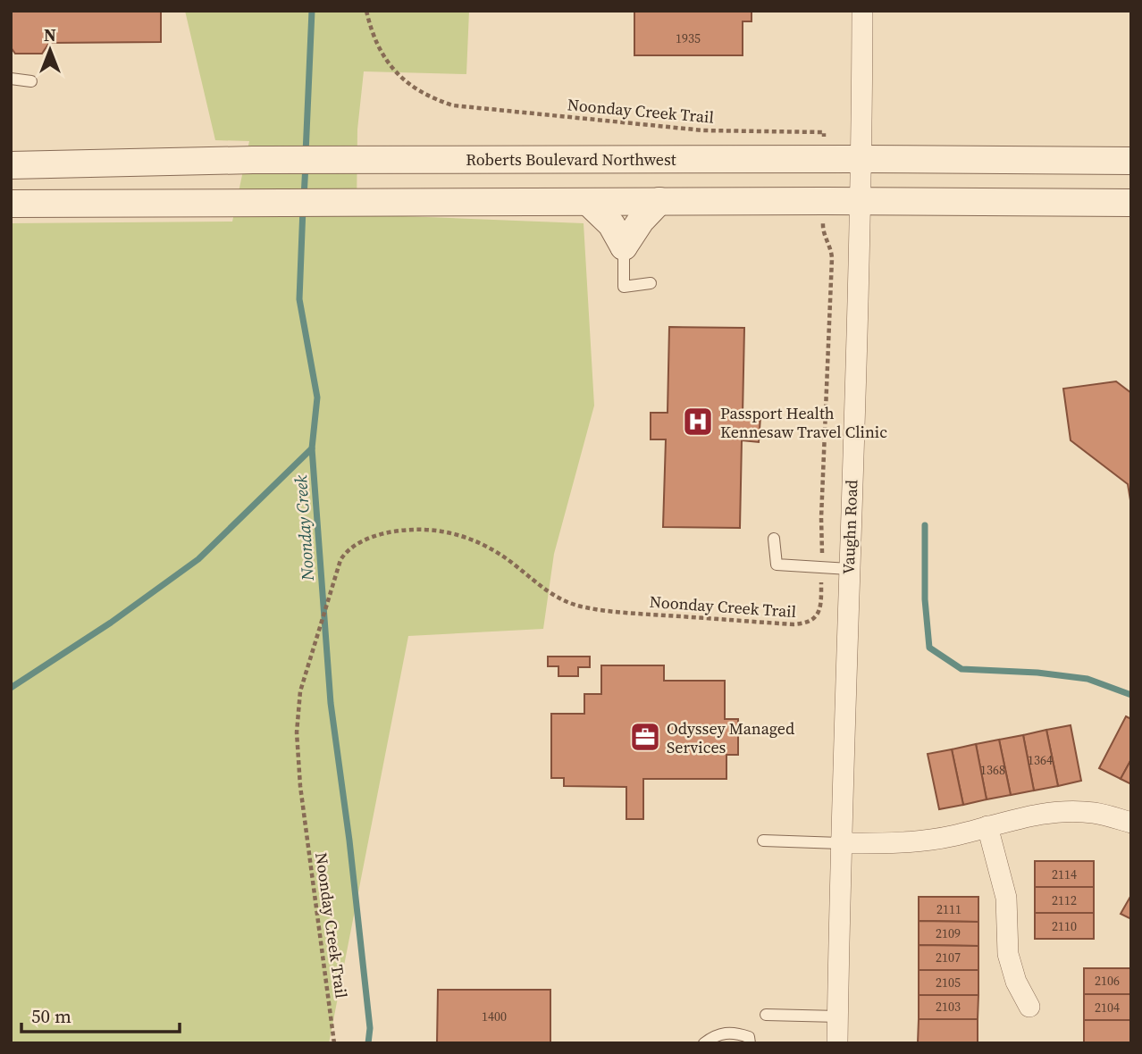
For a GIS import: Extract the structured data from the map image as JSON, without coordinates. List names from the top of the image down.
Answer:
{
  "streets": {
    "street": ["Roberts Boulevard Northwest", "Vaughn Road"],
    "path": ["Noonday Creek Trail"]
  },
  "crossings": [
    ["Noonday Creek Trail", "Roberts Boulevard Northwest"],
    ["Roberts Boulevard Northwest", "Vaughn Road"]
  ],
  "water": ["Noonday Creek"],
  "places": {
    "hospital": ["Passport Health Kennesaw Travel Clinic"],
    "office": ["Odyssey Managed Services"]
  },
  "house_numbers": [
    "1935",
    "1364",
    "1368",
    "2114",
    "2112",
    "2111",
    "2110",
    "2109",
    "2107",
    "2106",
    "2105",
    "2103",
    "2104",
    "1400"
  ],
  "scale_bar": "50 m",
  "north": "top"
}
